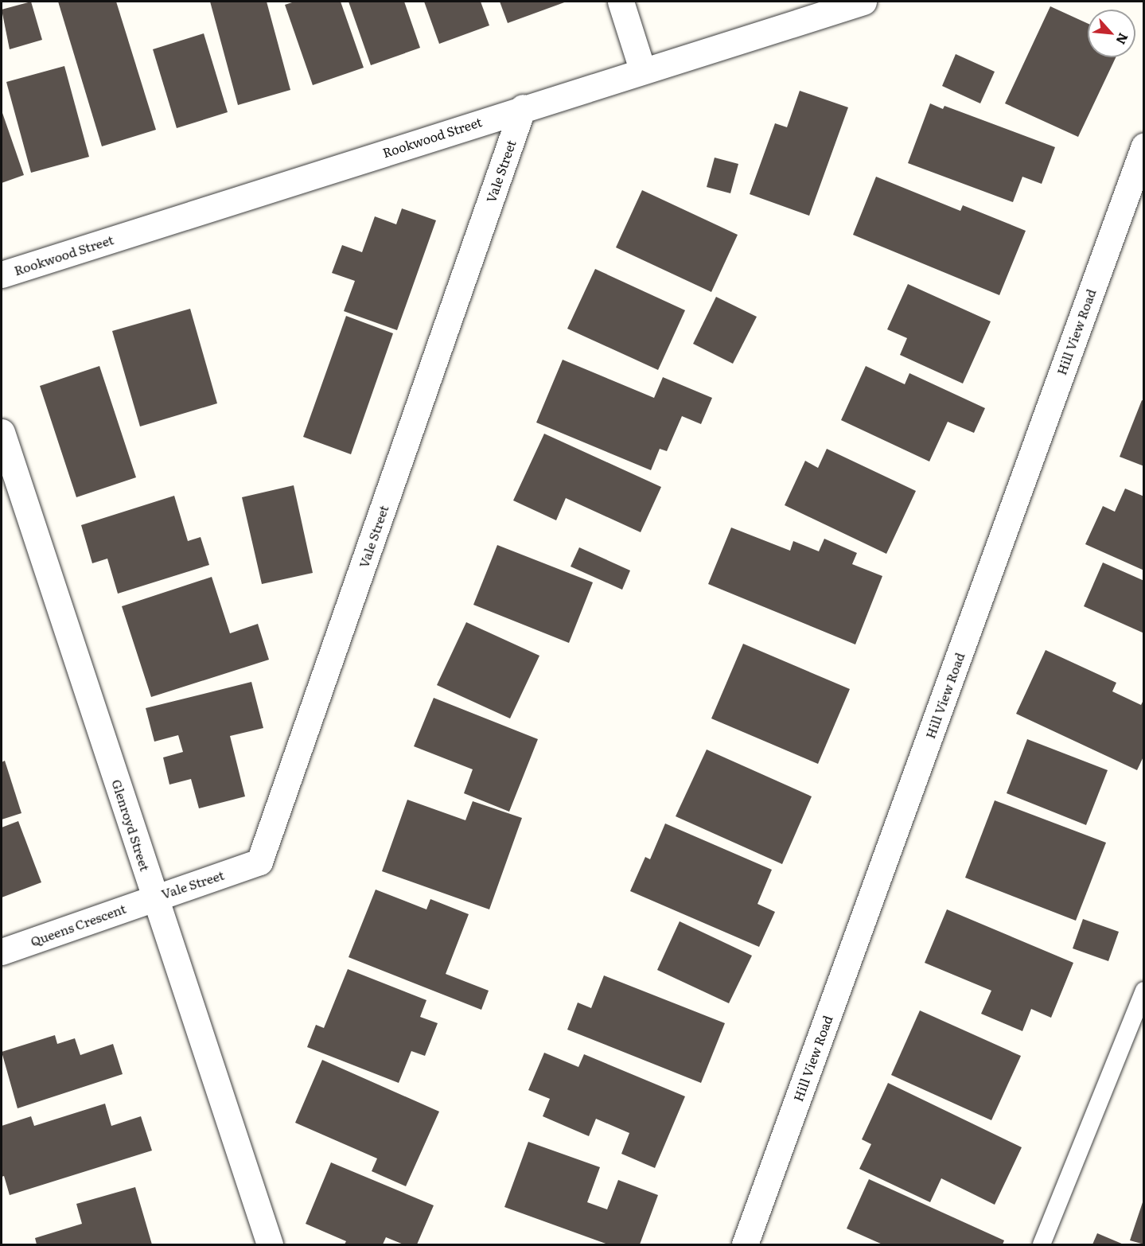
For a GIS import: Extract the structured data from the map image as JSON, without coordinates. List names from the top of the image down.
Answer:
{
  "streets": {
    "street": [
      "Rookwood Street",
      "Vale Street",
      "Hill View Road",
      "Glenroyd Street",
      "Queens Crescent"
    ]
  },
  "crossings": [
    ["Rookwood Street", "Vale Street"],
    ["Vale Street", "Glenroyd Street"],
    ["Vale Street", "Queens Crescent"],
    ["Glenroyd Street", "Queens Crescent"]
  ],
  "north": "bottom right"
}
